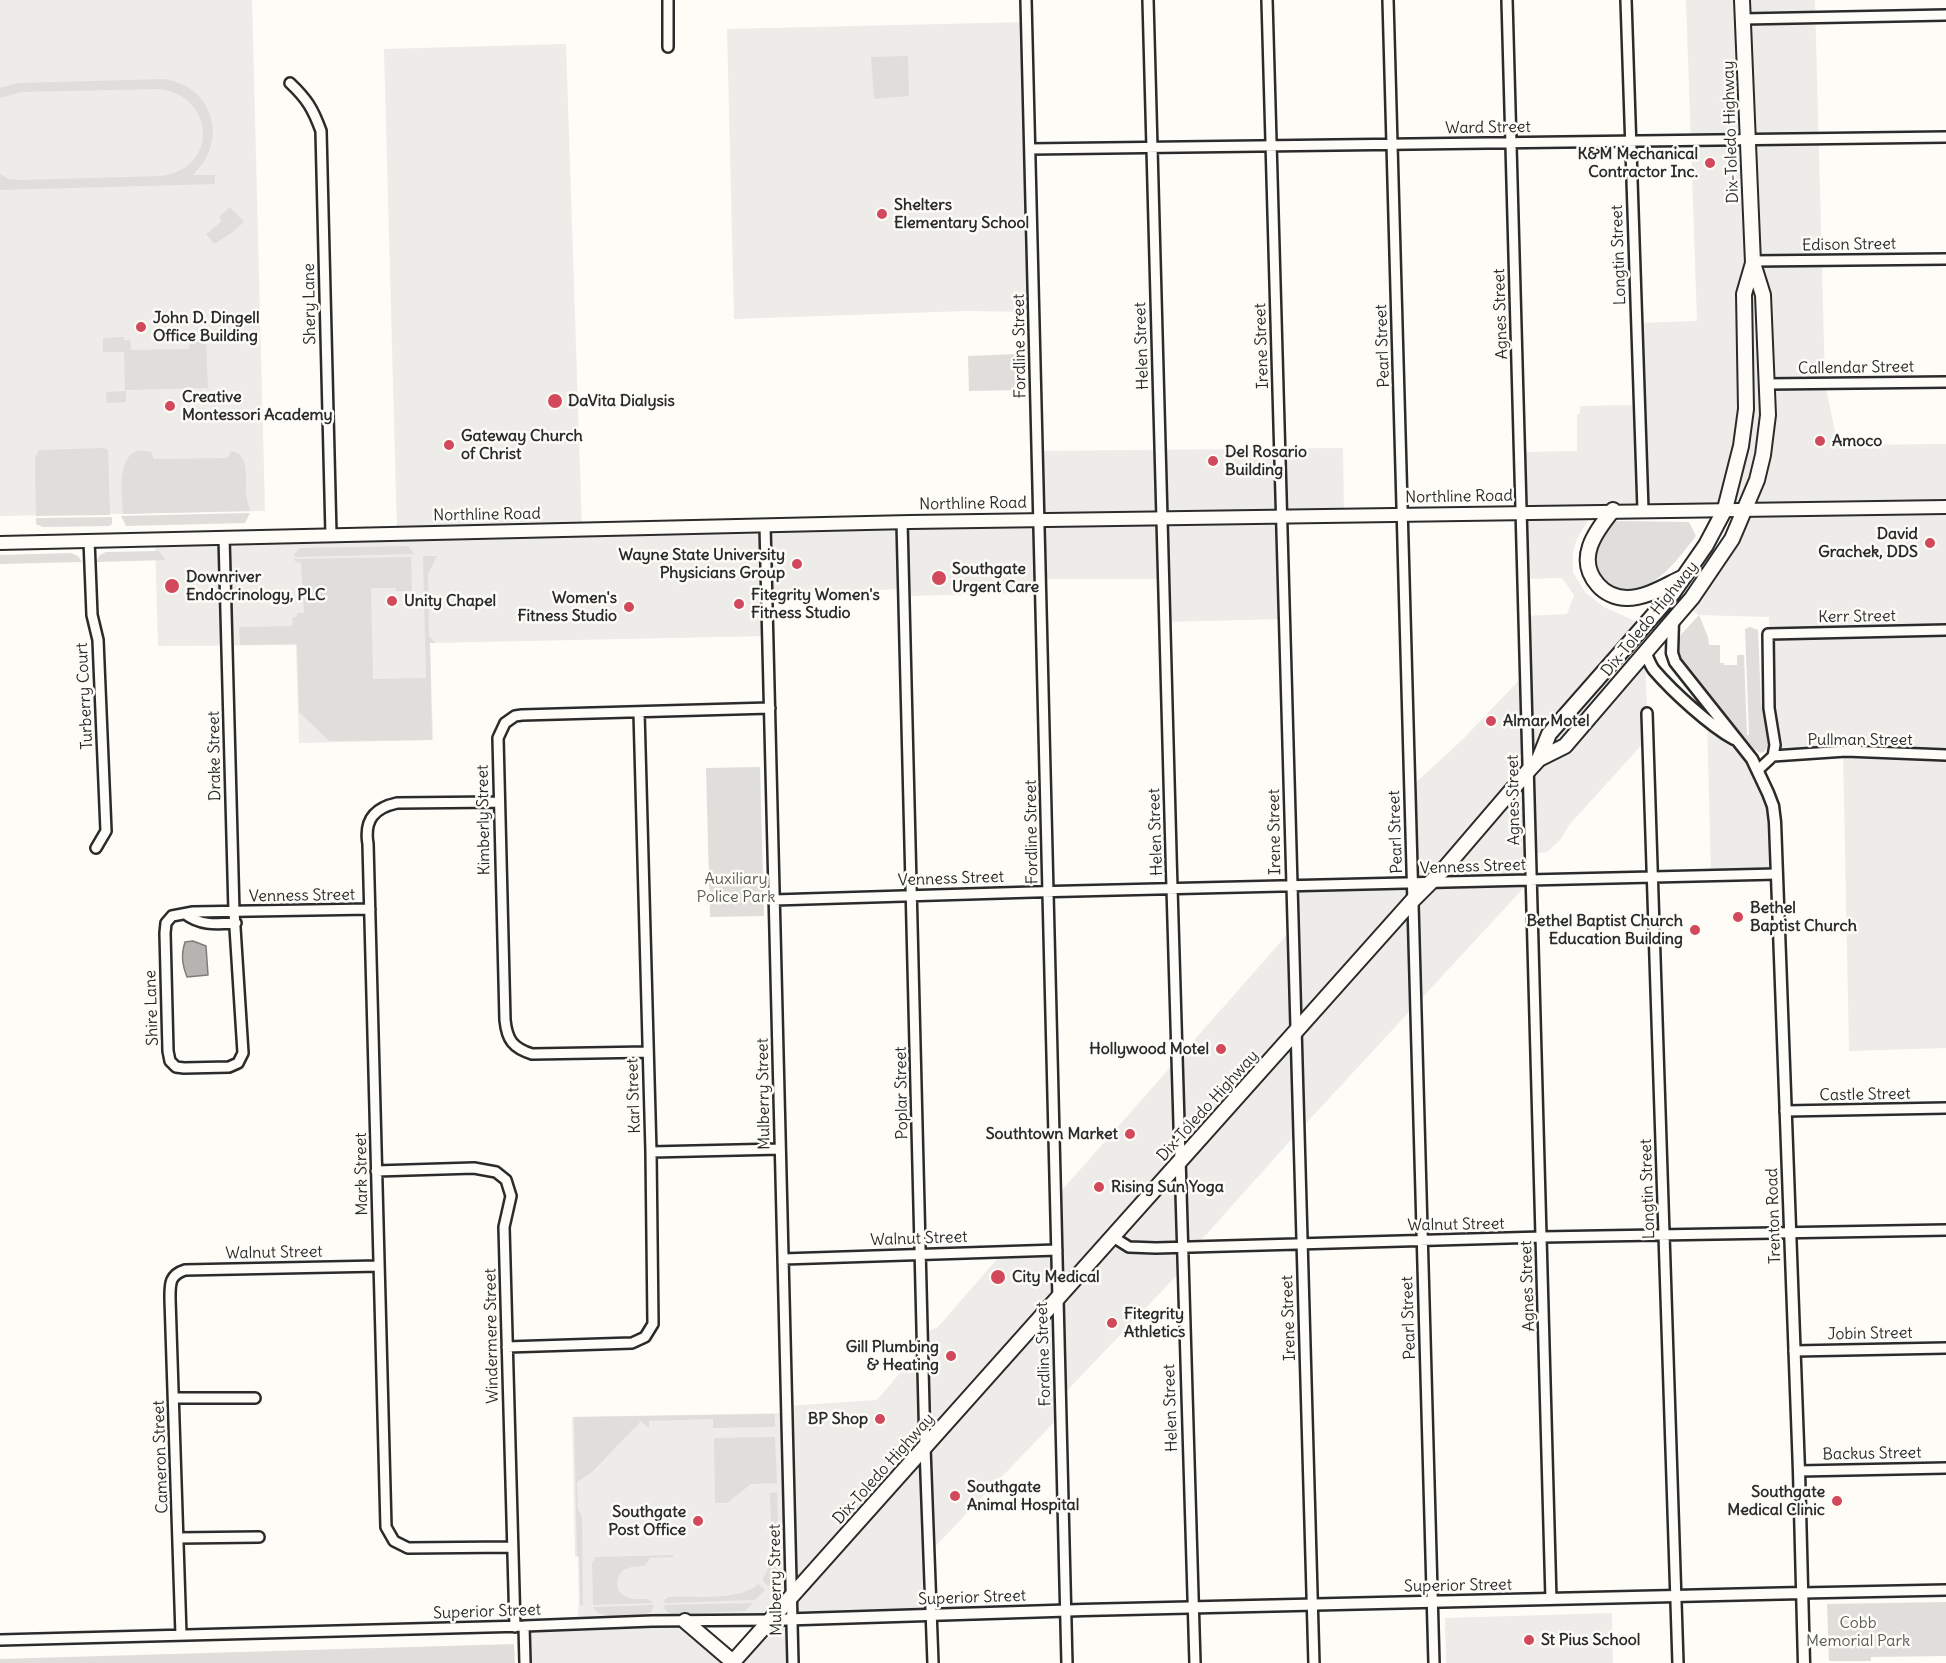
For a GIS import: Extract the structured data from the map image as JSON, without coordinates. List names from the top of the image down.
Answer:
{
  "streets": {
    "main road": ["Dix-Toledo Highway", "Northline Road"],
    "street": [
      "Ward Street",
      "Edison Street",
      "Longtin Street",
      "Shery Lane",
      "Agnes Street",
      "Fordline Street",
      "Helen Street",
      "Irene Street",
      "Pearl Street",
      "Callendar Street",
      "Kerr Street",
      "Turberry Court",
      "Pullman Street",
      "Drake Street",
      "Kimberly Street",
      "Venness Street",
      "Shire Lane",
      "Poplar Street",
      "Mulberry Street",
      "Castle Street",
      "Karl Street",
      "Mark Street",
      "Trenton Road",
      "Walnut Street",
      "Jobin Street",
      "Windermere Street",
      "Backus Street",
      "Cameron Street",
      "Superior Street"
    ]
  },
  "crossings": [
    ["Ward Street", "Dix-Toledo Highway"],
    ["Ward Street", "Longtin Street"],
    ["Ward Street", "Agnes Street"],
    ["Ward Street", "Fordline Street"],
    ["Ward Street", "Helen Street"],
    ["Ward Street", "Irene Street"],
    ["Ward Street", "Pearl Street"],
    ["Dix-Toledo Highway", "Edison Street"],
    ["Dix-Toledo Highway", "Agnes Street"],
    ["Dix-Toledo Highway", "Fordline Street"],
    ["Dix-Toledo Highway", "Helen Street"],
    ["Dix-Toledo Highway", "Irene Street"],
    ["Dix-Toledo Highway", "Pearl Street"],
    ["Dix-Toledo Highway", "Callendar Street"],
    ["Dix-Toledo Highway", "Northline Road"],
    ["Dix-Toledo Highway", "Venness Street"],
    ["Dix-Toledo Highway", "Poplar Street"],
    ["Dix-Toledo Highway", "Mulberry Street"],
    ["Dix-Toledo Highway", "Trenton Road"],
    ["Dix-Toledo Highway", "Walnut Street"],
    ["Dix-Toledo Highway", "Superior Street"],
    ["Longtin Street", "Northline Road"],
    ["Longtin Street", "Venness Street"],
    ["Longtin Street", "Walnut Street"],
    ["Longtin Street", "Superior Street"],
    ["Shery Lane", "Northline Road"],
    ["Agnes Street", "Northline Road"],
    ["Agnes Street", "Venness Street"],
    ["Agnes Street", "Walnut Street"],
    ["Agnes Street", "Superior Street"],
    ["Fordline Street", "Northline Road"],
    ["Fordline Street", "Venness Street"],
    ["Fordline Street", "Walnut Street"],
    ["Fordline Street", "Superior Street"],
    ["Helen Street", "Northline Road"],
    ["Helen Street", "Venness Street"],
    ["Helen Street", "Walnut Street"],
    ["Helen Street", "Superior Street"],
    ["Irene Street", "Northline Road"],
    ["Irene Street", "Venness Street"],
    ["Irene Street", "Walnut Street"],
    ["Irene Street", "Superior Street"],
    ["Pearl Street", "Northline Road"],
    ["Pearl Street", "Venness Street"],
    ["Pearl Street", "Walnut Street"],
    ["Pearl Street", "Superior Street"],
    ["Northline Road", "Turberry Court"],
    ["Northline Road", "Drake Street"],
    ["Northline Road", "Poplar Street"],
    ["Northline Road", "Mulberry Street"],
    ["Kerr Street", "Pullman Street"],
    ["Drake Street", "Venness Street"],
    ["Drake Street", "Shire Lane"],
    ["Kimberly Street", "Mulberry Street"],
    ["Kimberly Street", "Karl Street"],
    ["Kimberly Street", "Mark Street"],
    ["Venness Street", "Poplar Street"],
    ["Venness Street", "Mulberry Street"],
    ["Venness Street", "Mark Street"],
    ["Venness Street", "Trenton Road"],
    ["Poplar Street", "Walnut Street"],
    ["Poplar Street", "Superior Street"],
    ["Mulberry Street", "Walnut Street"],
    ["Mulberry Street", "Superior Street"],
    ["Castle Street", "Trenton Road"],
    ["Karl Street", "Windermere Street"],
    ["Mark Street", "Walnut Street"],
    ["Mark Street", "Windermere Street"],
    ["Trenton Road", "Walnut Street"],
    ["Trenton Road", "Jobin Street"],
    ["Trenton Road", "Backus Street"],
    ["Trenton Road", "Superior Street"],
    ["Walnut Street", "Cameron Street"],
    ["Windermere Street", "Superior Street"],
    ["Cameron Street", "Superior Street"]
  ],
  "parks": ["Auxiliary Police Park", "Cobb Memorial Park"],
  "places": [
    "K&M Mechanical Contractor Inc.",
    "Shelters Elementary School",
    "John D. Dingell Office Building",
    "DaVita Dialysis",
    "Creative Montessori Academy",
    "Amoco",
    "Gateway Church of Christ",
    "Del Rosario Building",
    "David Grachek, DDS",
    "Wayne State University Physicians Group",
    "Southgate Urgent Care",
    "Downriver Endocrinology, PLC",
    "Unity Chapel",
    "Fitegrity Women's Fitness Studio",
    "Women's Fitness Studio",
    "Almar Motel",
    "Bethel Baptist Church",
    "Bethel Baptist Church Education Building",
    "Hollywood Motel",
    "Southtown Market",
    "Rising Sun Yoga",
    "City Medical",
    "Fitegrity Athletics",
    "Gill Plumbing & Heating",
    "BP Shop",
    "Southgate Animal Hospital",
    "Southgate Medical Clinic",
    "Southgate Post Office",
    "St Pius School"
  ]
}
